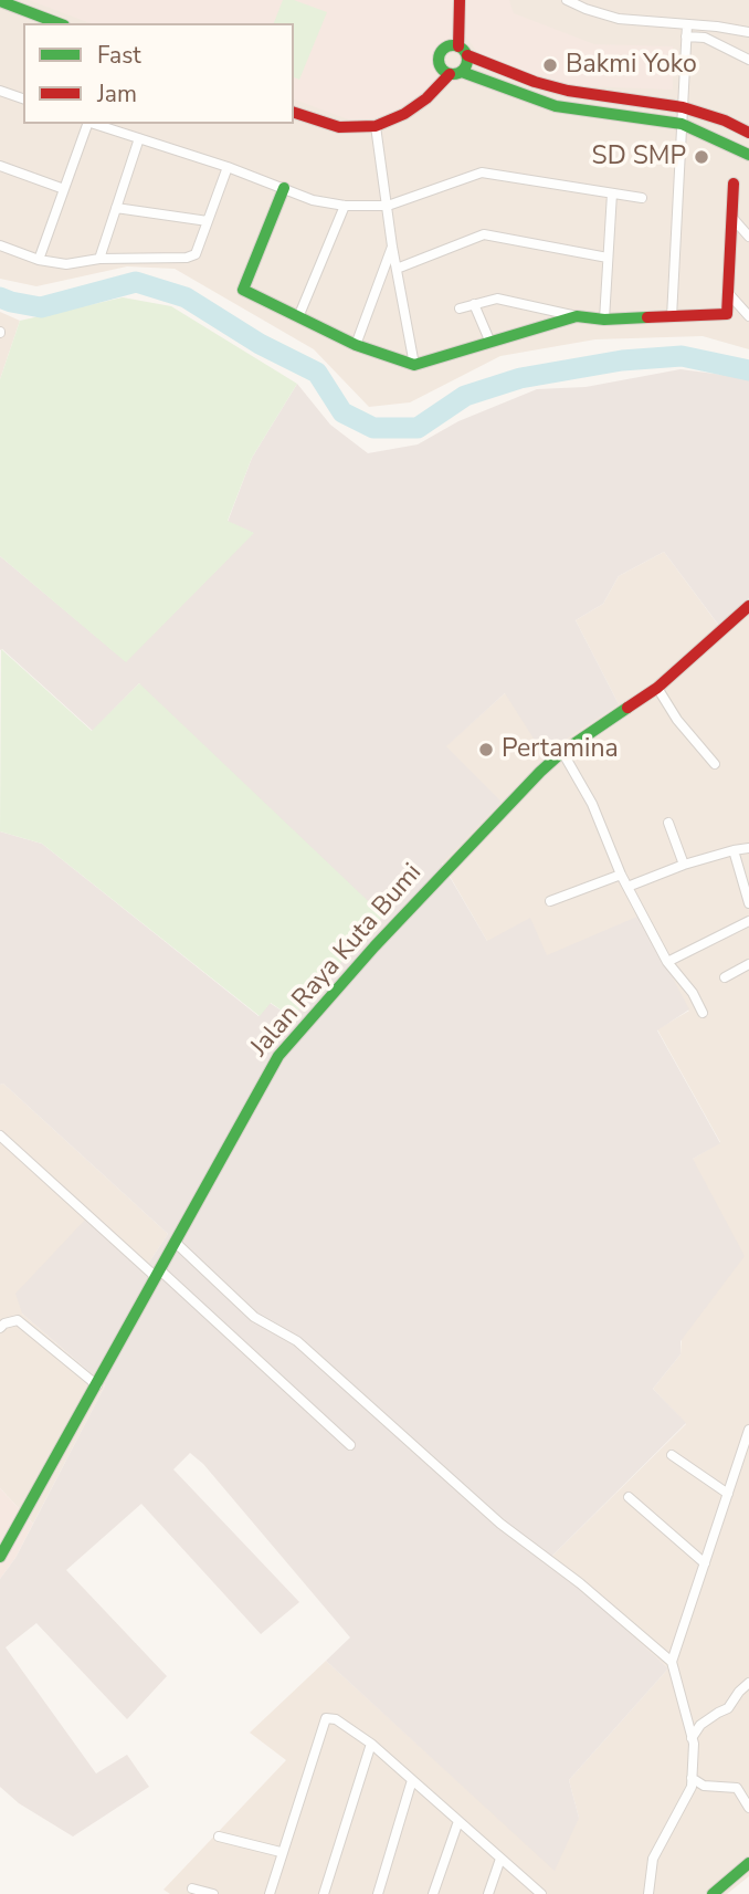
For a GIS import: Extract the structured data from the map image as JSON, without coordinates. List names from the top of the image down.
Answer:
{
  "streets": {
    "street": ["Jalan Raya Kuta Bumi"]
  },
  "places": ["Bakmi Yoko", "SD SMP", "Pertamina"],
  "legend": ["Fast", "Jam"]
}
